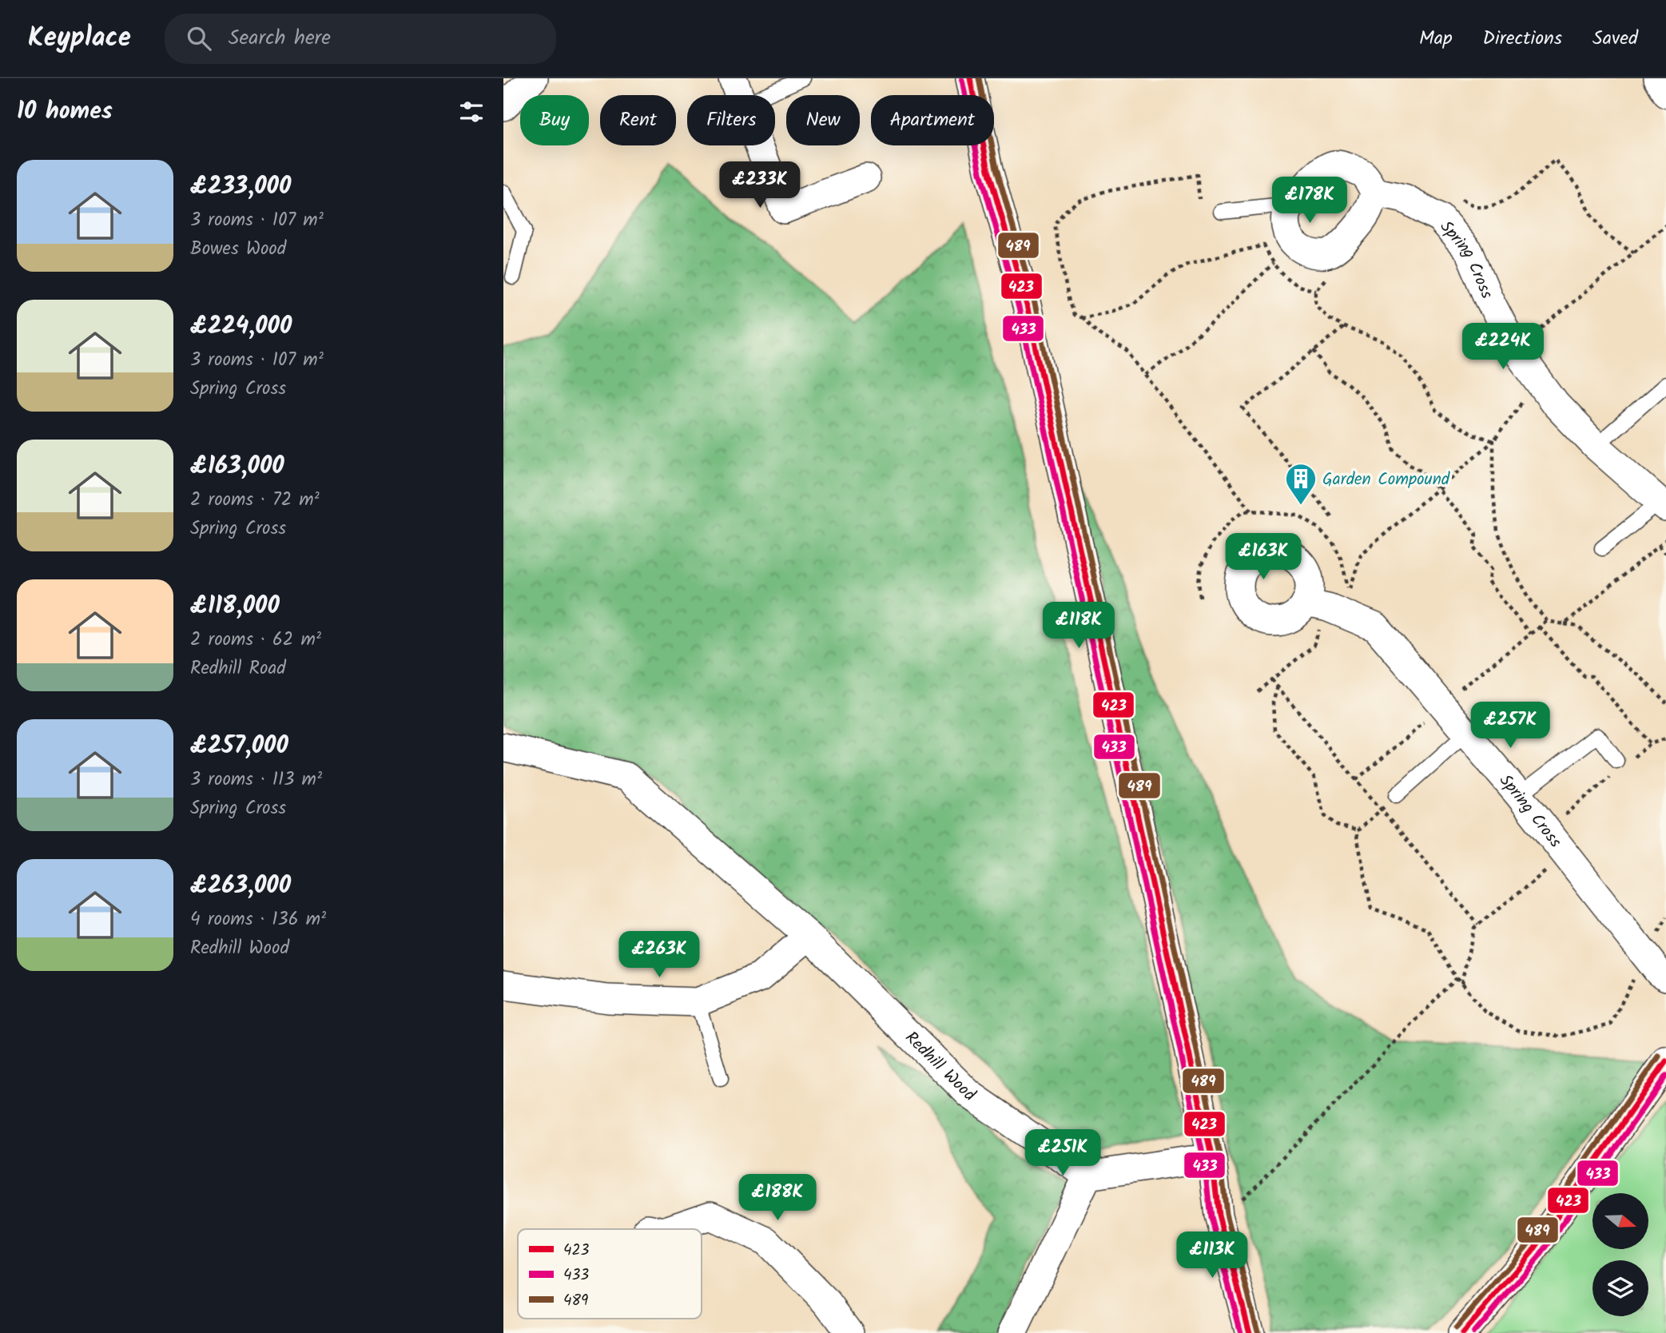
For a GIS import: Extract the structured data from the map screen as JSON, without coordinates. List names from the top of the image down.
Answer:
{
  "streets": {
    "street": ["Spring Cross", "Redhill Wood"]
  },
  "places": {
    "building": ["Garden Compound"]
  },
  "lines": ["transit line 423", "transit line 489", "transit line 433"],
  "legend": ["423", "433", "489"],
  "north": "right",
  "page": {
    "header": "Keyplace",
    "search": "Search here",
    "nav": ["Map", "Directions", "Saved"],
    "heading": "10 homes",
    "chip": [
      "Buy",
      "Rent",
      "Filters",
      "New",
      "Apartment"
    ],
    "list": [
      {
        "name": "£233,000",
        "note": "3 rooms · 107 m² · Bowes Wood"
      },
      {
        "name": "£224,000",
        "note": "3 rooms · 107 m² · Spring Cross"
      },
      {
        "name": "£163,000",
        "note": "2 rooms · 72 m² · Spring Cross"
      },
      {
        "name": "£118,000",
        "note": "2 rooms · 62 m² · Redhill Road"
      },
      {
        "name": "£257,000",
        "note": "3 rooms · 113 m² · Spring Cross"
      },
      {
        "name": "£263,000",
        "note": "4 rooms · 136 m² · Redhill Wood"
      }
    ],
    "price": [
      "£233K",
      "£178K",
      "£224K",
      "£163K",
      "£118K",
      "£257K",
      "£263K",
      "£251K",
      "£188K",
      "£113K"
    ]
  }
}
